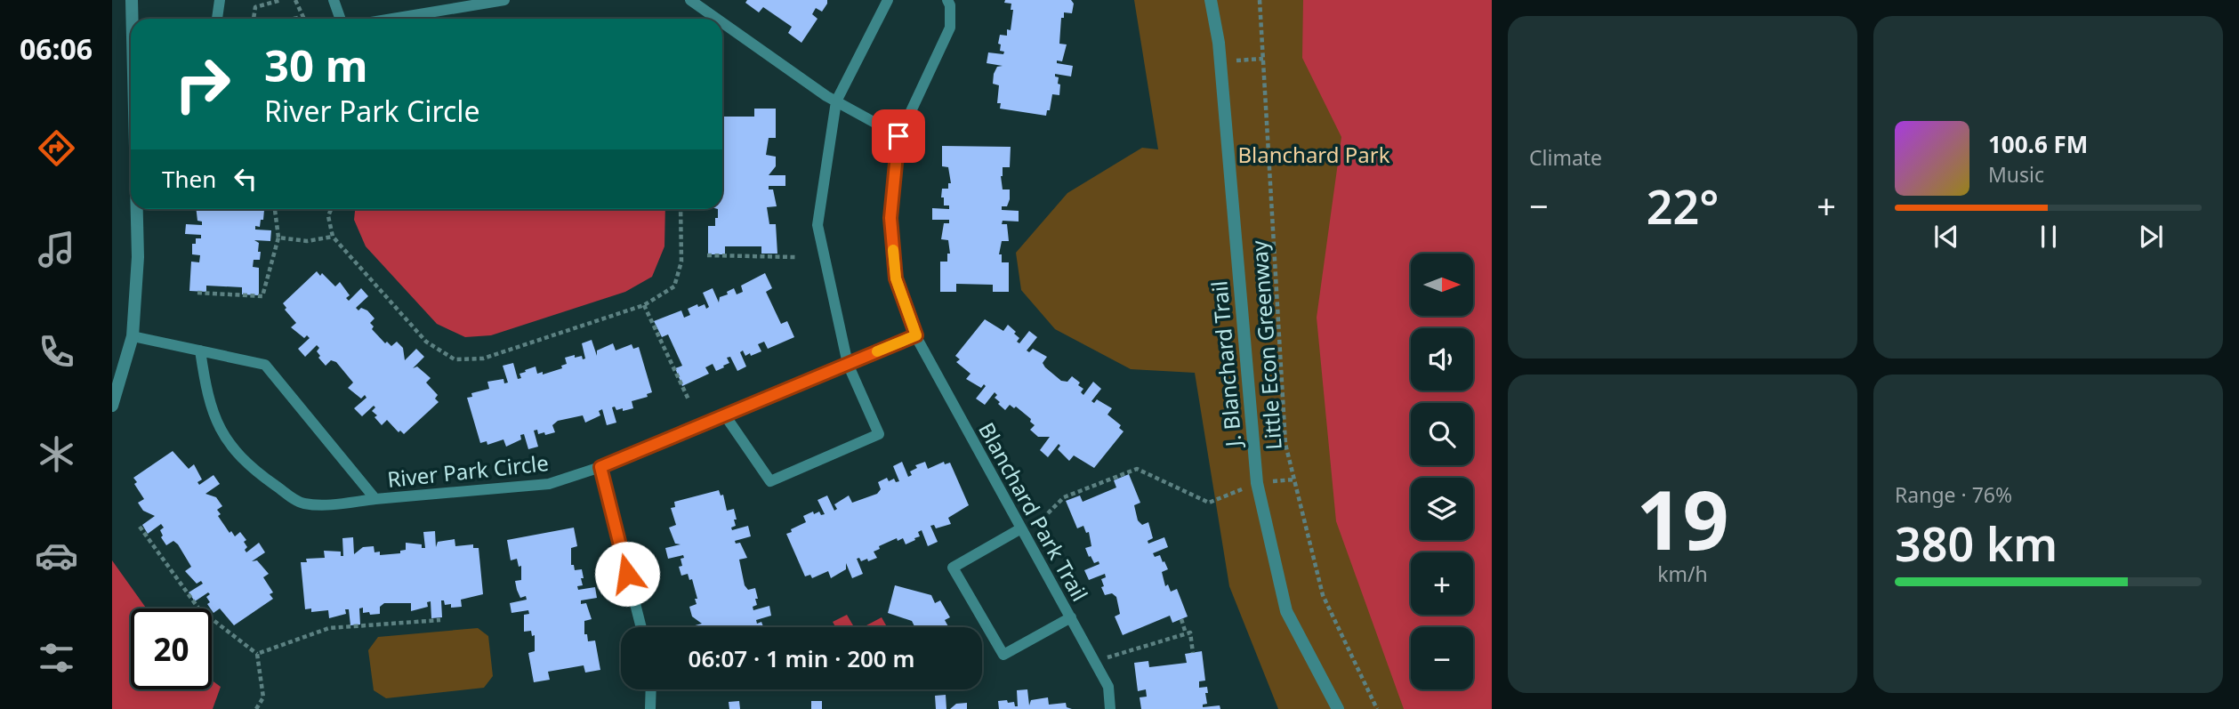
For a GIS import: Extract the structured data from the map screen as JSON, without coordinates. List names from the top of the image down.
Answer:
{
  "streets": {
    "street": ["J. Blanchard Trail"],
    "lane": ["River Park Circle", "Blanchard Park Trail"],
    "path": ["Little Econ Greenway"]
  },
  "crossings": [
    ["River Park Circle", "Blanchard Park Trail"]
  ],
  "parks": ["Blanchard Park"],
  "north": "right",
  "page": {
    "tabs": "06:06",
    "tile": [
      "Climate",
      ["19", "km/h"],
      ["Range · 76%", "380 km"]
    ],
    "turn": ["30 m", "River Park Circle"],
    "song": ["100.6 FM", "Music"],
    "then": "Then",
    "heat": ["−", "22°", "+"],
    "map_buttons": ["+", "−"],
    "limit": "20",
    "trip": "06:07 · 1 min · 200 m"
  }
}
